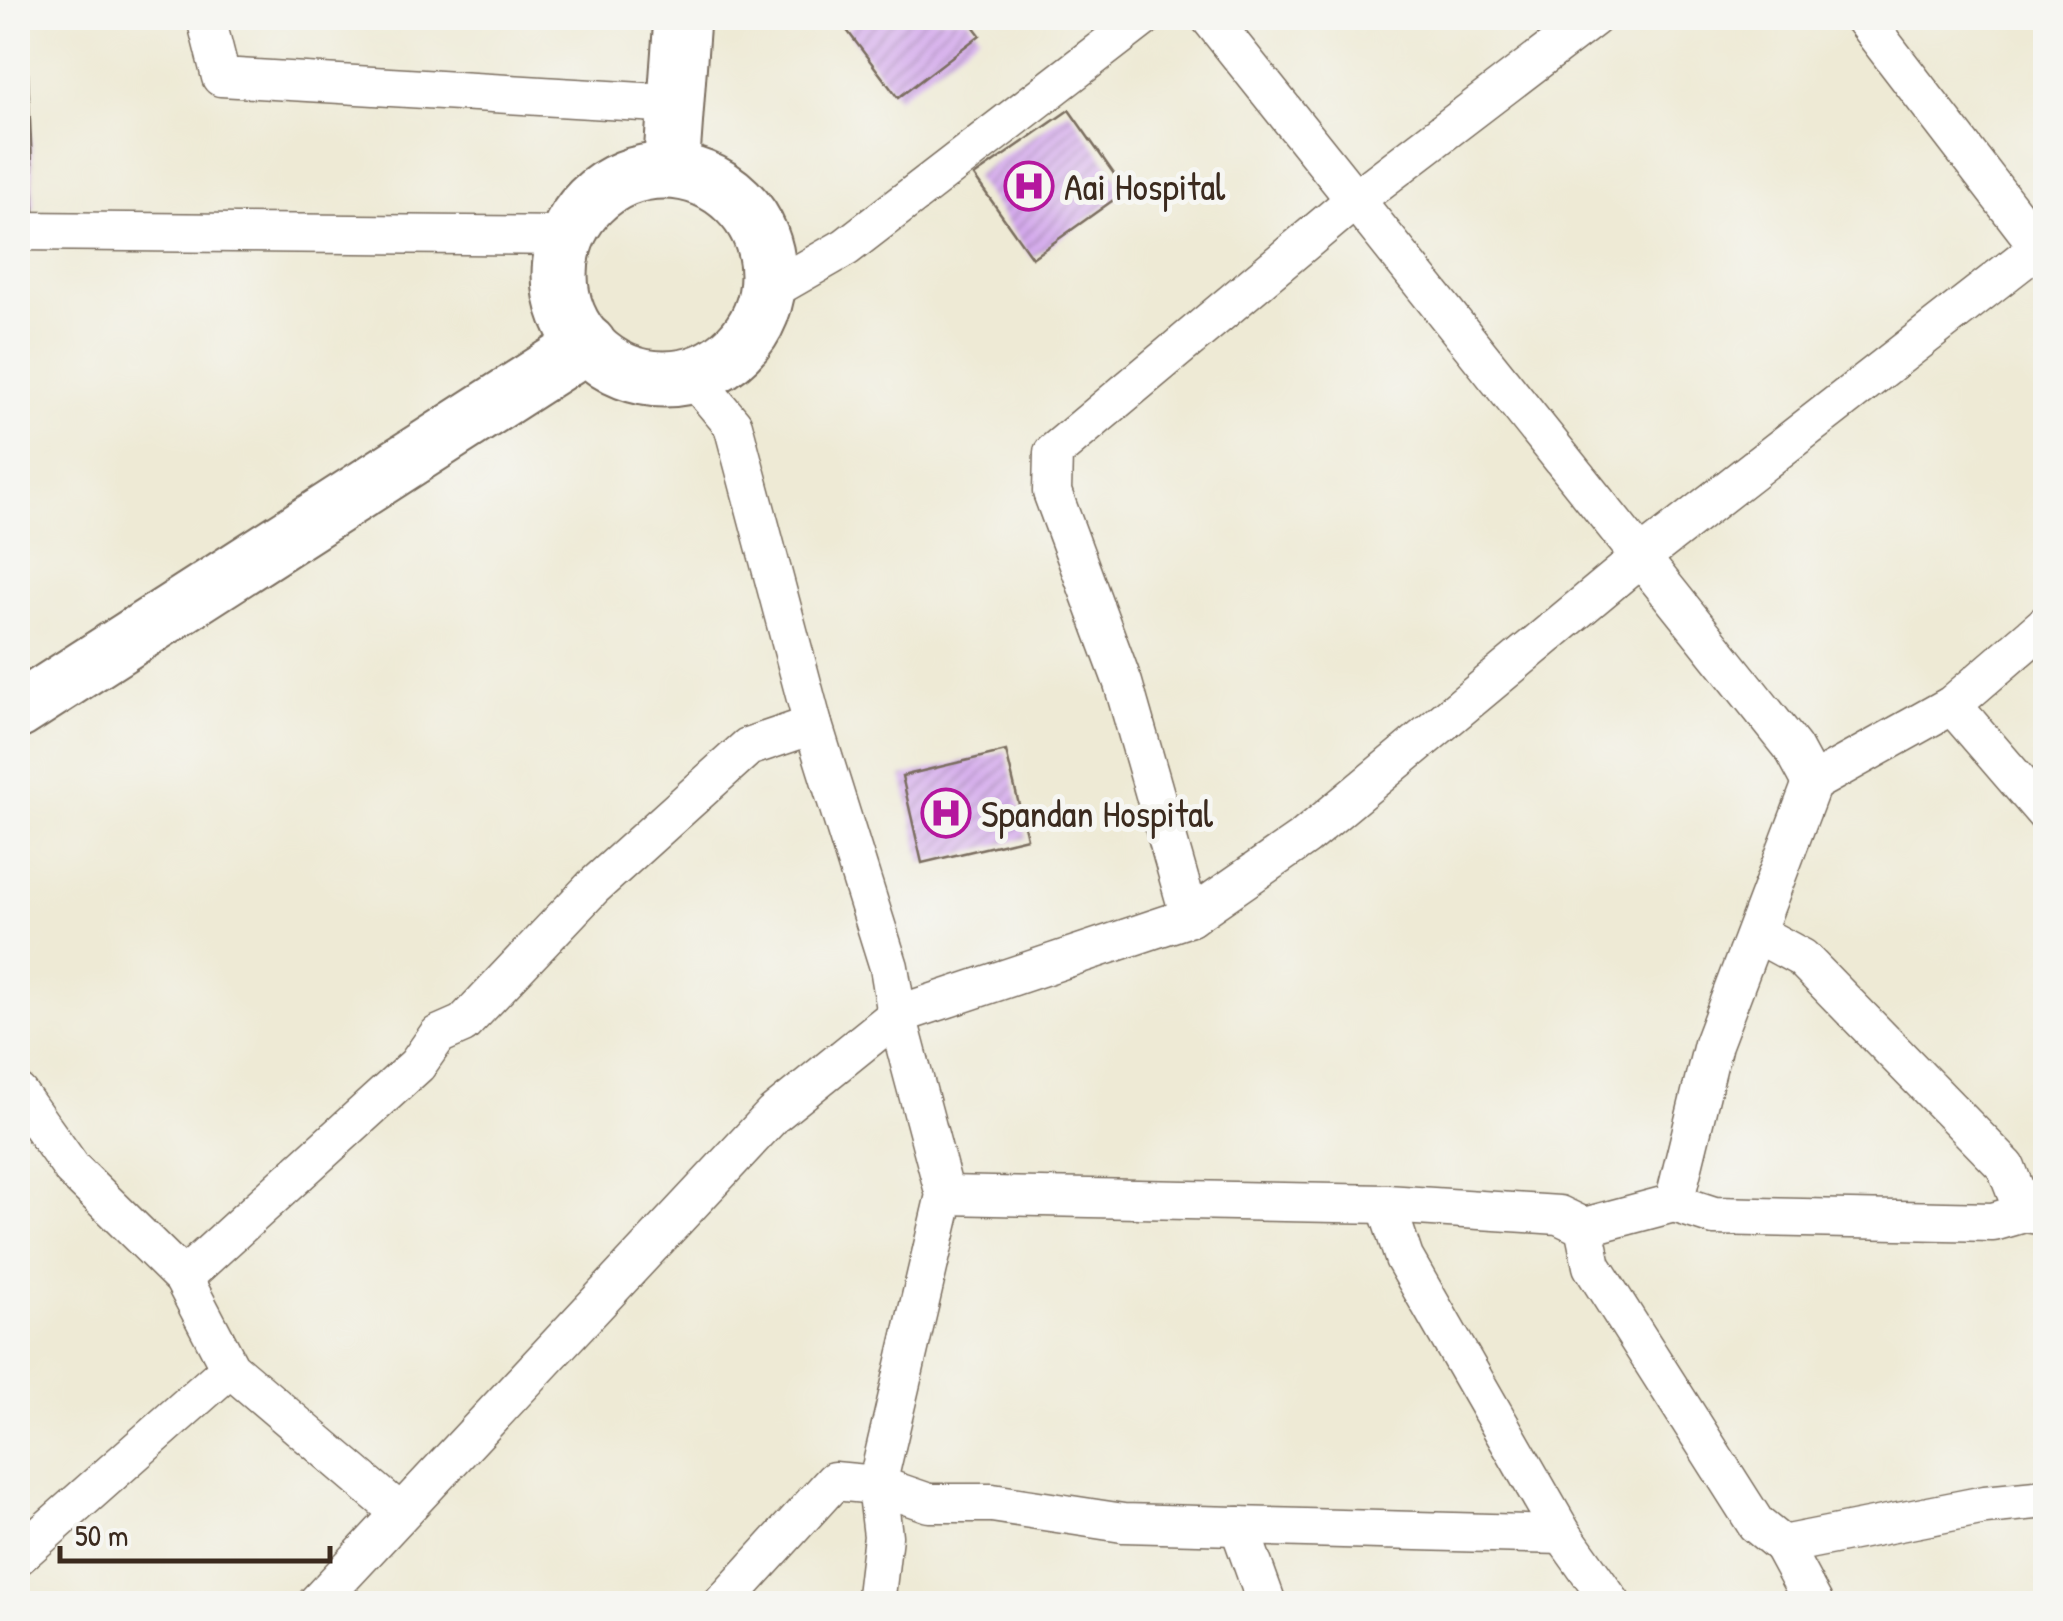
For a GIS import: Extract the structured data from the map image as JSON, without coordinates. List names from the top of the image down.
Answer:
{
  "places": {
    "hospital": ["Aai Hospital", "Spandan Hospital"]
  },
  "scale_bar": "50 m"
}
